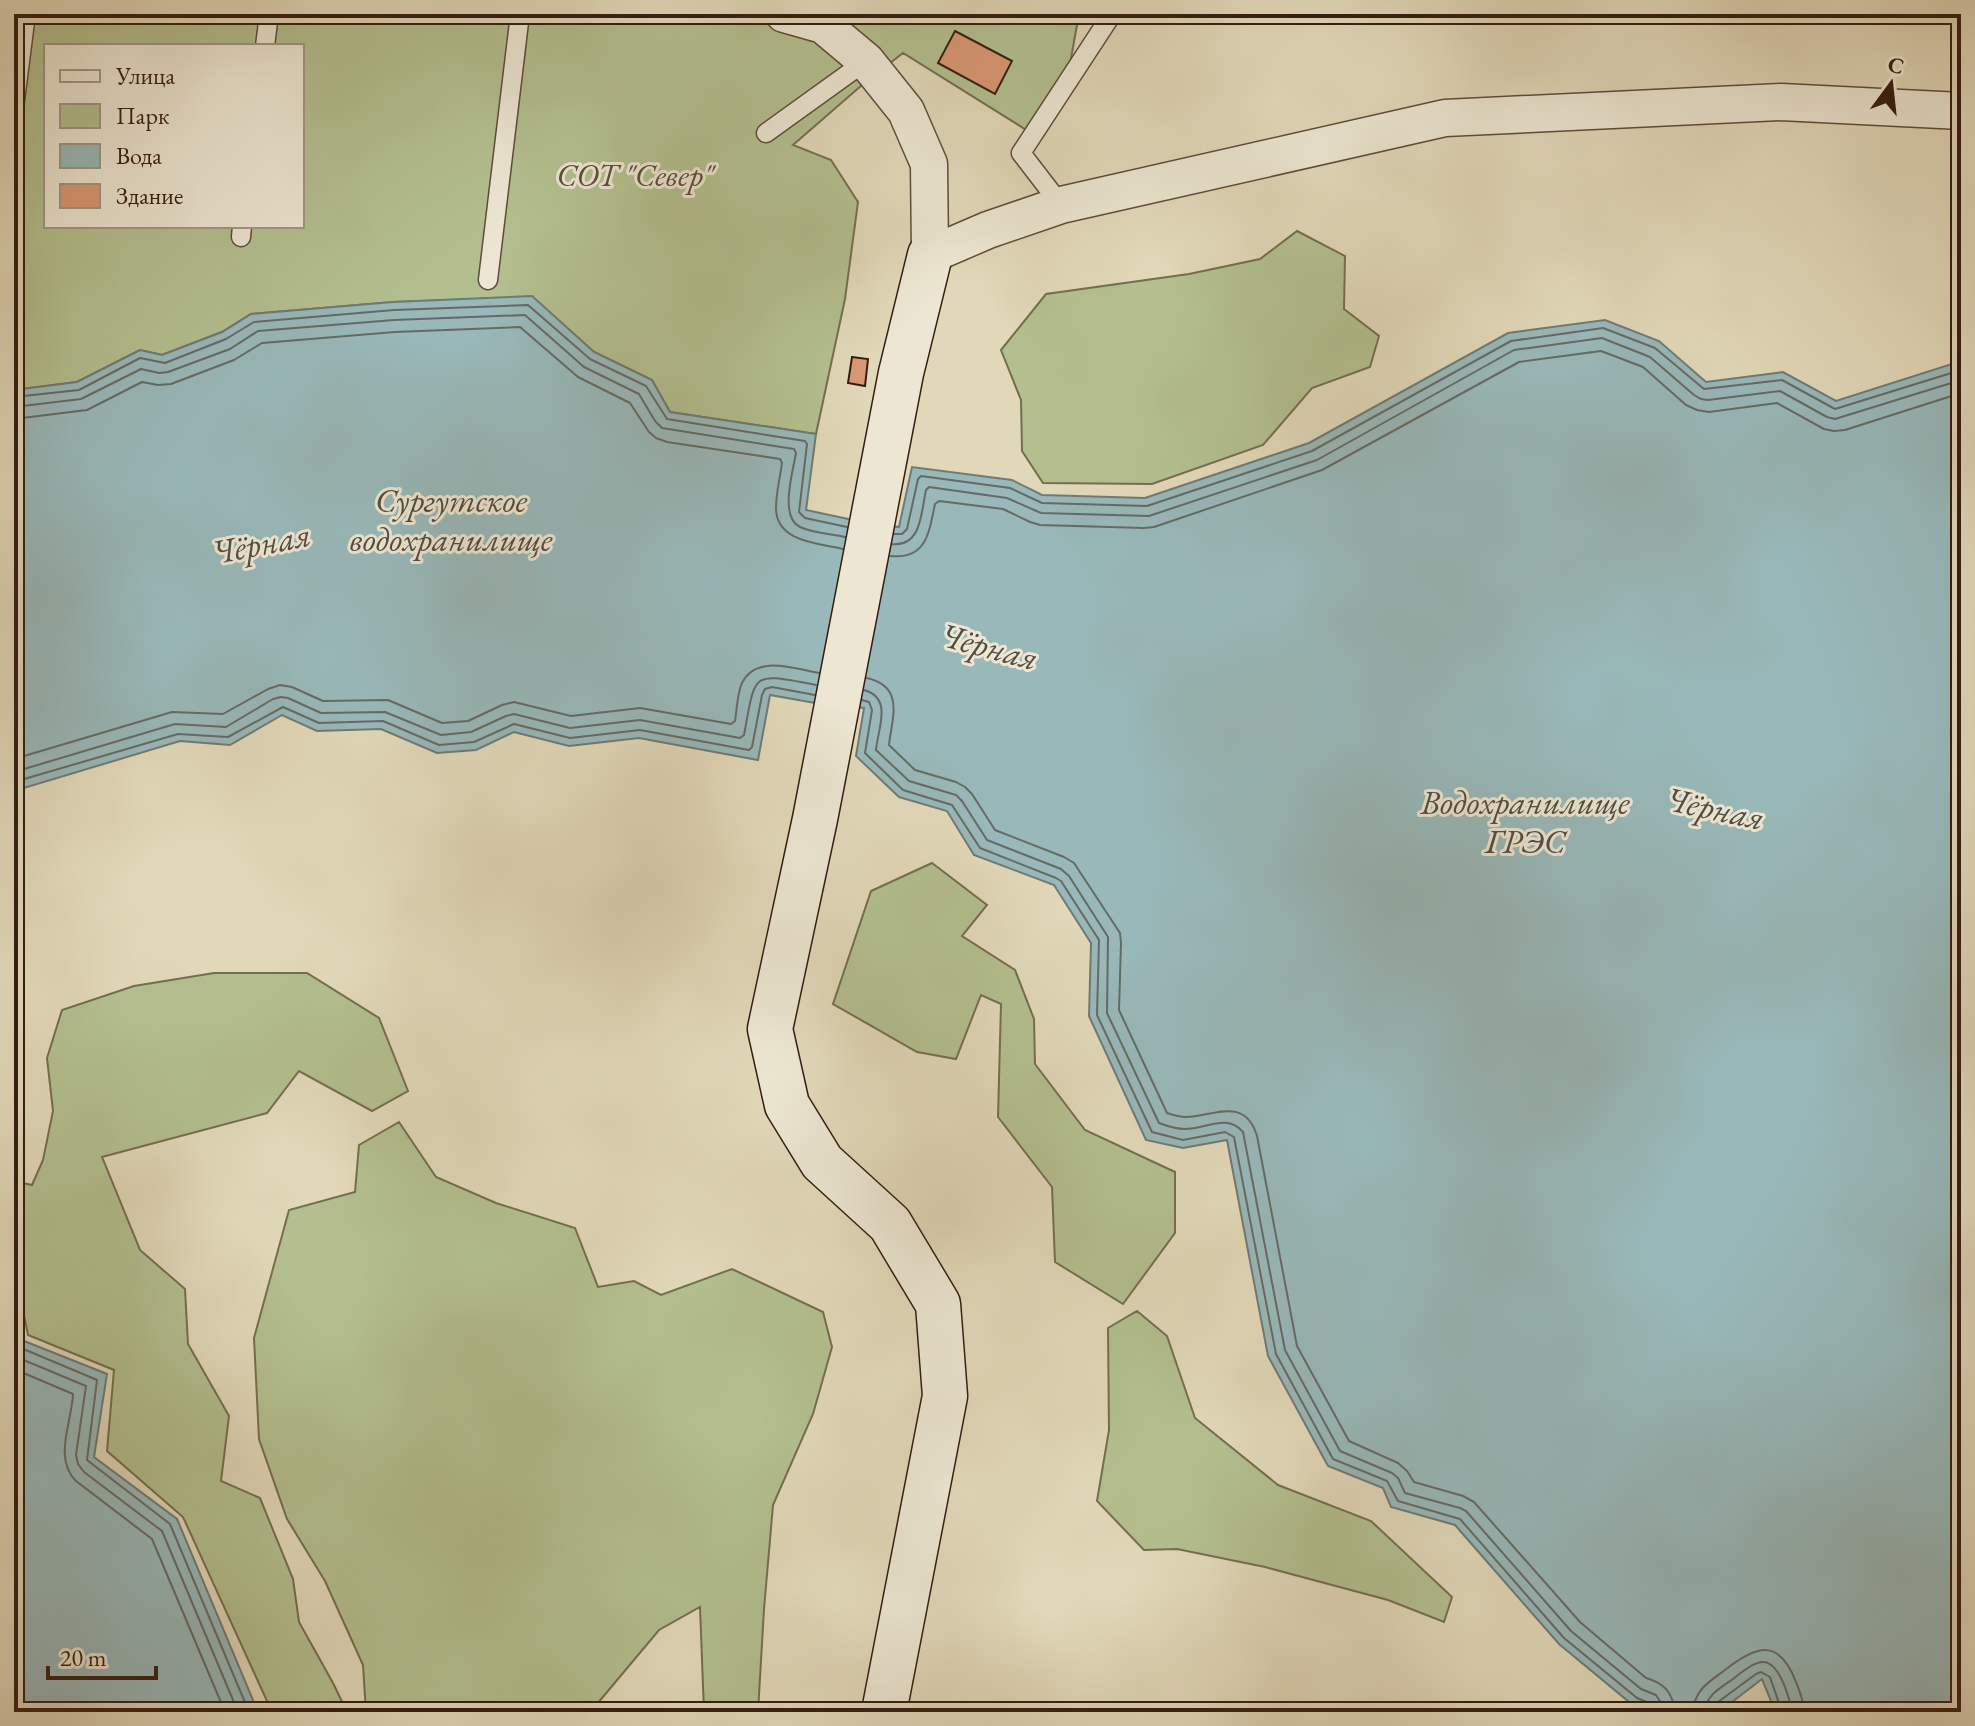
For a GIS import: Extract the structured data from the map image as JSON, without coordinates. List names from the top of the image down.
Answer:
{
  "water": ["Сургутское водохранилище", "Чёрная", "Водохранилище ГРЭС"],
  "parks": ["СОТ \"Север\""],
  "legend": [
    "Улица",
    "Парк",
    "Вода",
    "Здание"
  ],
  "scale_bar": "20 m",
  "north": "top"
}
